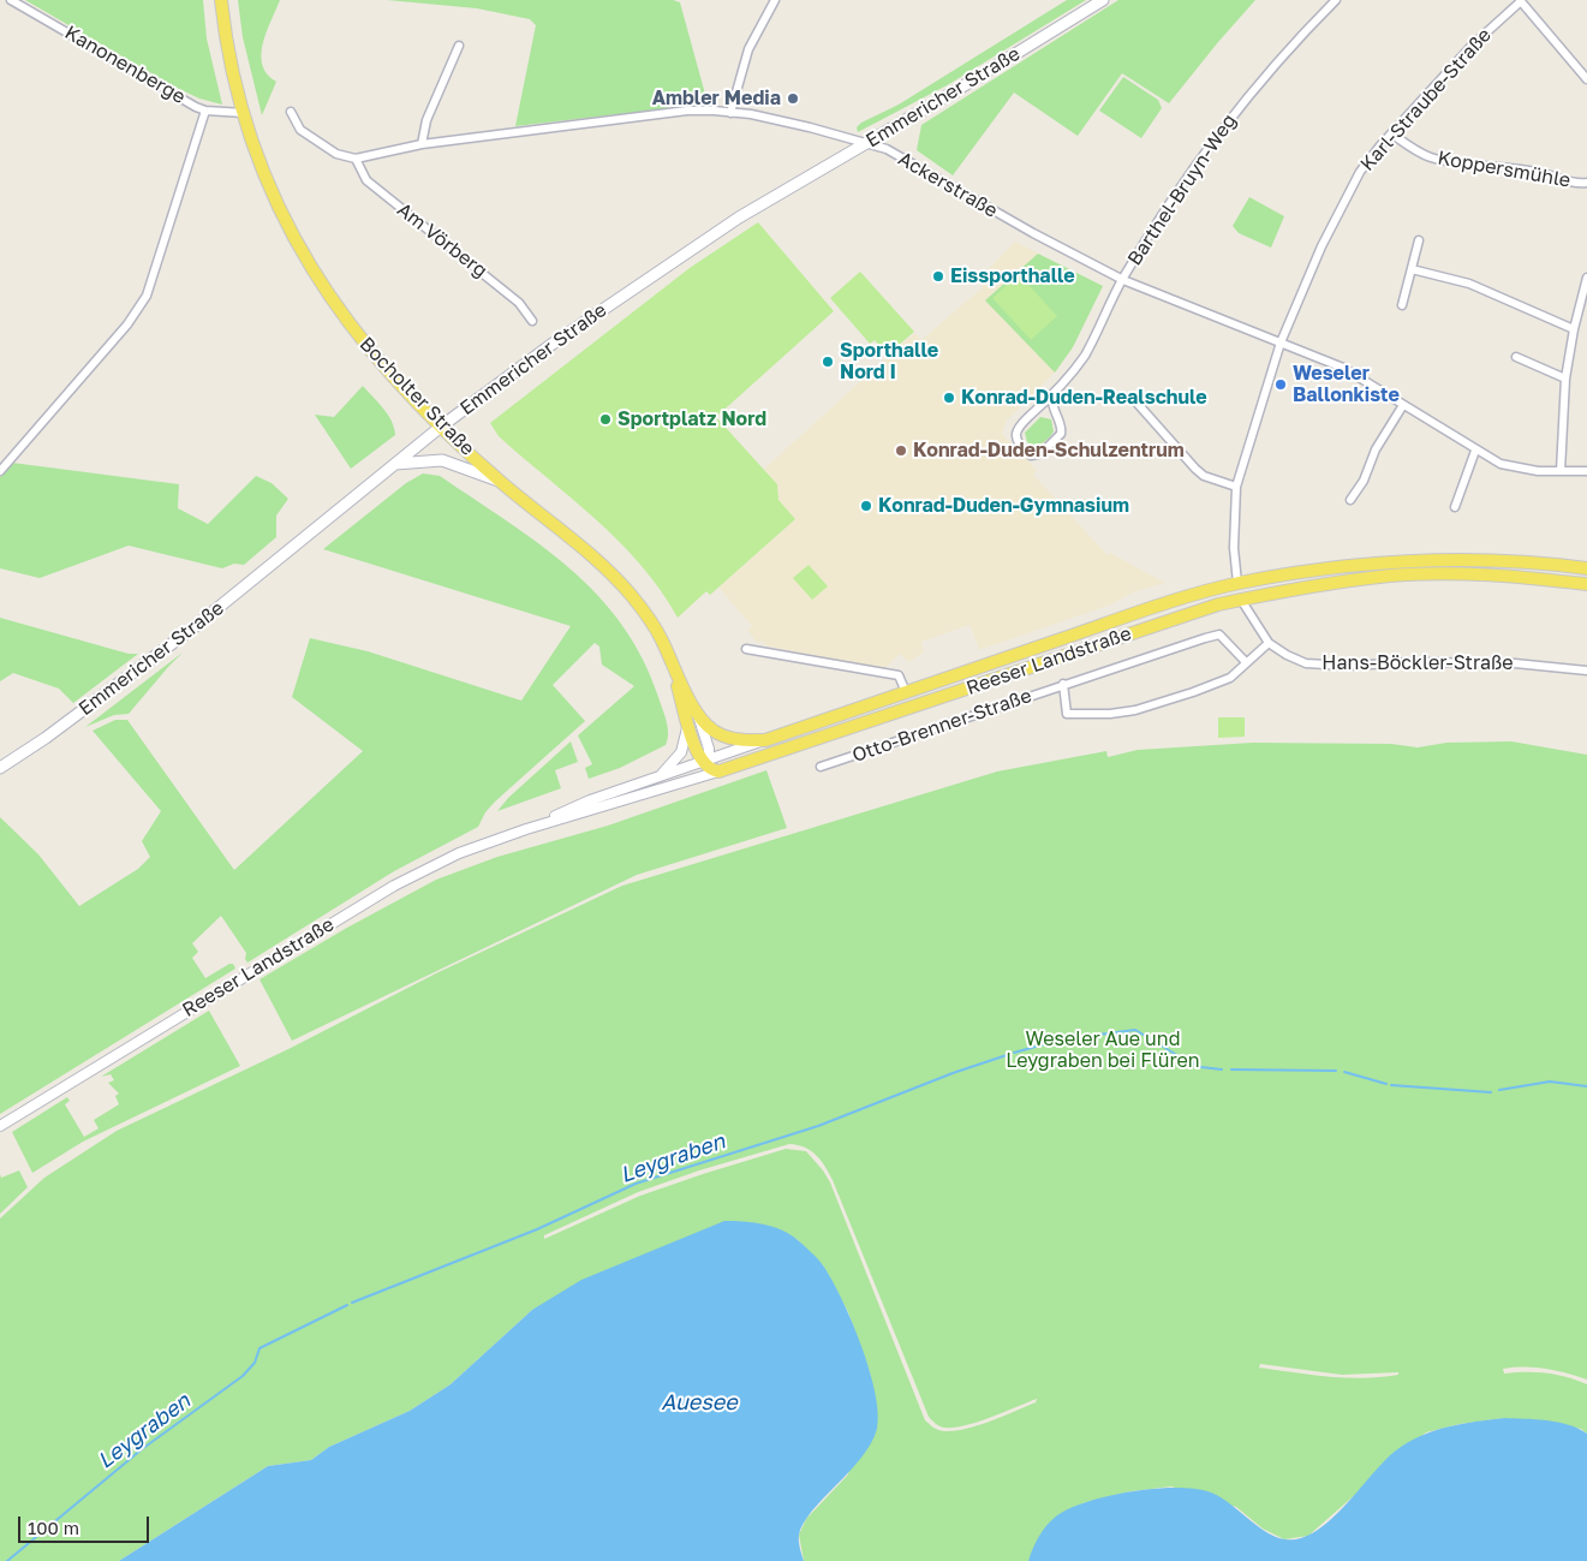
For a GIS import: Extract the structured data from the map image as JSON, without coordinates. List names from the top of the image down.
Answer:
{
  "streets": {
    "main road": ["Emmericher Straße", "Bocholter Straße", "Reeser Landstraße"],
    "street": [
      "Kanonenberge",
      "Karl-Straube-Straße",
      "Koppersmühle",
      "Ackerstraße",
      "Barthel-Bruyn-Weg",
      "Am Vörberg",
      "Hans-Böckler-Straße",
      "Otto-Brenner-Straße"
    ]
  },
  "crossings": [
    ["Kanonenberge", "Bocholter Straße"],
    ["Emmericher Straße", "Ackerstraße"],
    ["Emmericher Straße", "Bocholter Straße"],
    ["Karl-Straube-Straße", "Koppersmühle"],
    ["Karl-Straube-Straße", "Ackerstraße"],
    ["Karl-Straube-Straße", "Reeser Landstraße"],
    ["Ackerstraße", "Barthel-Bruyn-Weg"],
    ["Ackerstraße", "Am Vörberg"],
    ["Bocholter Straße", "Reeser Landstraße"],
    ["Reeser Landstraße", "Hans-Böckler-Straße"]
  ],
  "water": ["Leygraben", "Auesee"],
  "parks": ["Weseler Aue und Leygraben bei Flüren"],
  "places": [
    "Ambler Media",
    "Eissporthalle",
    "Sporthalle Nord I",
    "Weseler Ballonkiste",
    "Konrad-Duden-Realschule",
    "Sportplatz Nord",
    "Konrad-Duden-Schulzentrum",
    "Konrad-Duden-Gymnasium"
  ],
  "scale_bar": "100 m"
}
